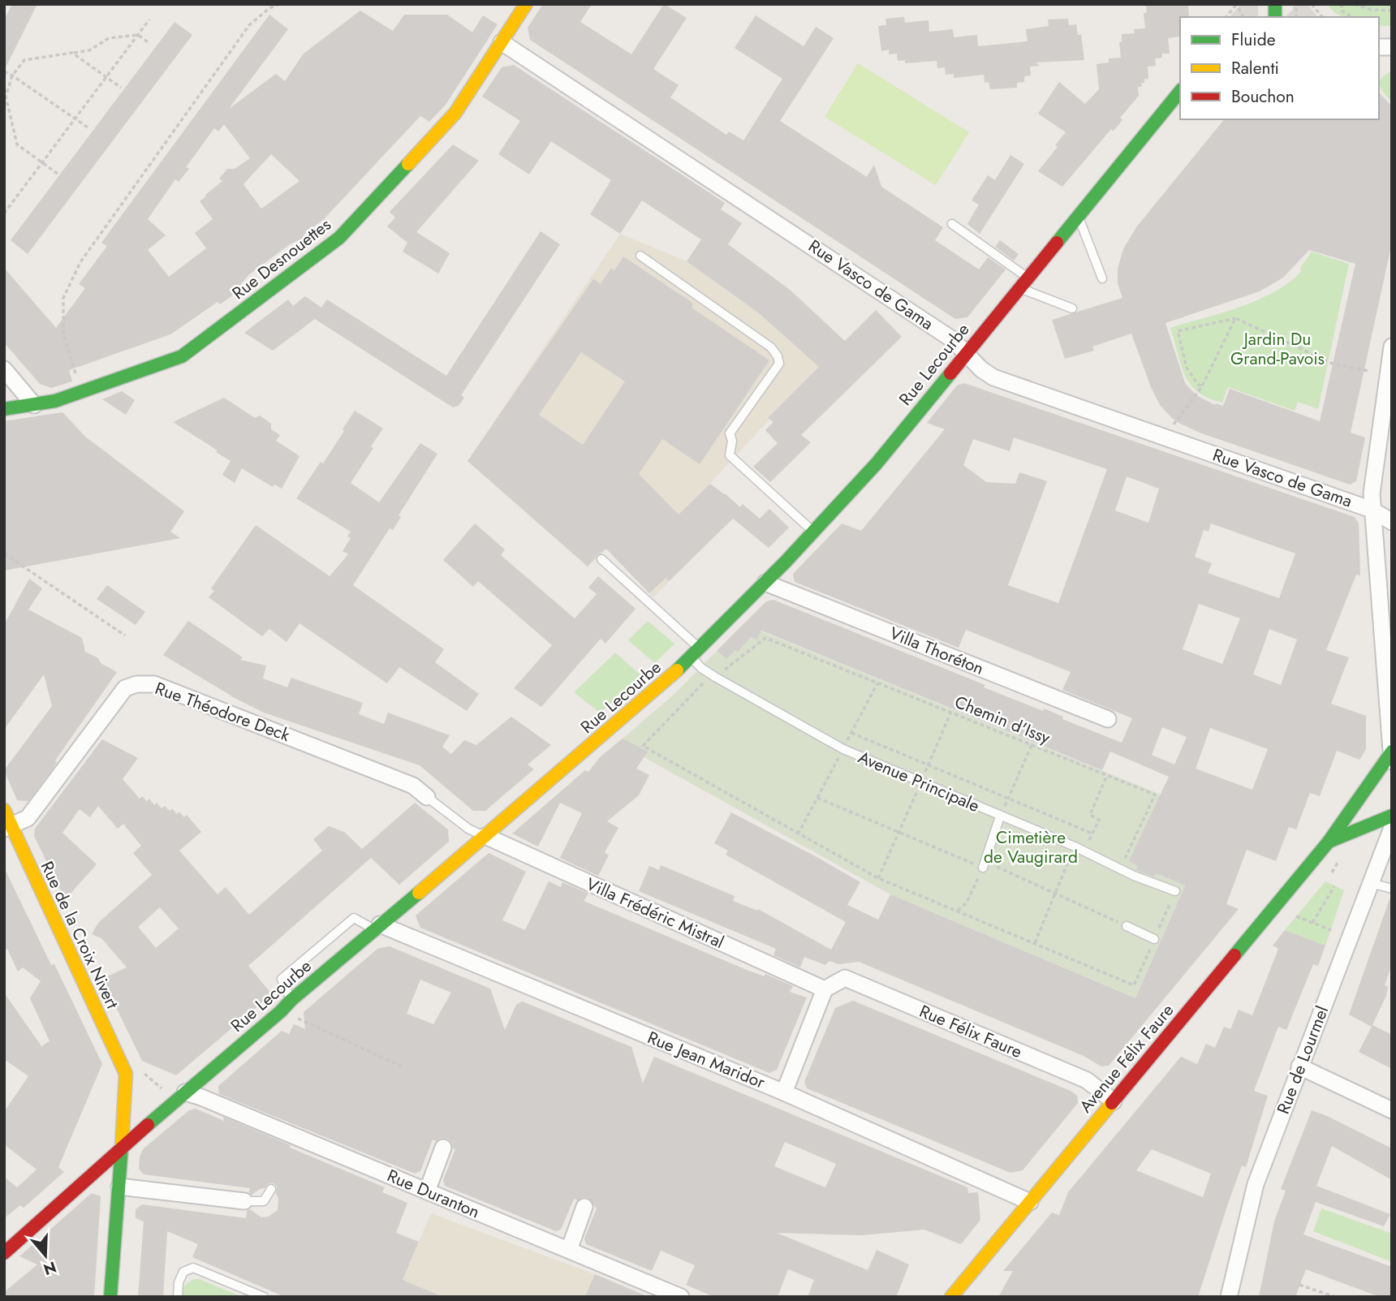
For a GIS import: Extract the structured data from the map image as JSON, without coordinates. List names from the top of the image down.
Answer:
{
  "streets": {
    "street": [
      "Rue Desnouettes",
      "Rue Vasco de Gama",
      "Rue Lecourbe",
      "Villa Thoréton",
      "Rue Théodore Deck",
      "Villa Frédéric Mistral",
      "Rue de la Croix Nivert",
      "Rue Félix Faure",
      "Avenue Félix Faure",
      "Rue Jean Maridor",
      "Rue de Lourmel",
      "Rue Duranton"
    ],
    "lane": ["Avenue Principale"],
    "path": ["Chemin d'Issy"]
  },
  "crossings": [
    ["Rue Desnouettes", "Rue Vasco de Gama"],
    ["Rue Vasco de Gama", "Rue Lecourbe"],
    ["Rue Lecourbe", "Villa Thoréton"],
    ["Rue Lecourbe", "Avenue Principale"],
    ["Rue Lecourbe", "Villa Frédéric Mistral"],
    ["Rue Lecourbe", "Rue de la Croix Nivert"],
    ["Rue Lecourbe", "Rue Jean Maridor"],
    ["Rue Lecourbe", "Rue Duranton"],
    ["Rue Théodore Deck", "Rue de la Croix Nivert"],
    ["Chemin d'Issy", "Avenue Principale"],
    ["Villa Frédéric Mistral", "Rue Félix Faure"],
    ["Rue Félix Faure", "Avenue Félix Faure"],
    ["Avenue Félix Faure", "Rue Jean Maridor"]
  ],
  "parks": ["Jardin Du Grand-Pavois", "Cimetière de Vaugirard"],
  "legend": ["Fluide", "Ralenti", "Bouchon"],
  "north": "bottom"
}
